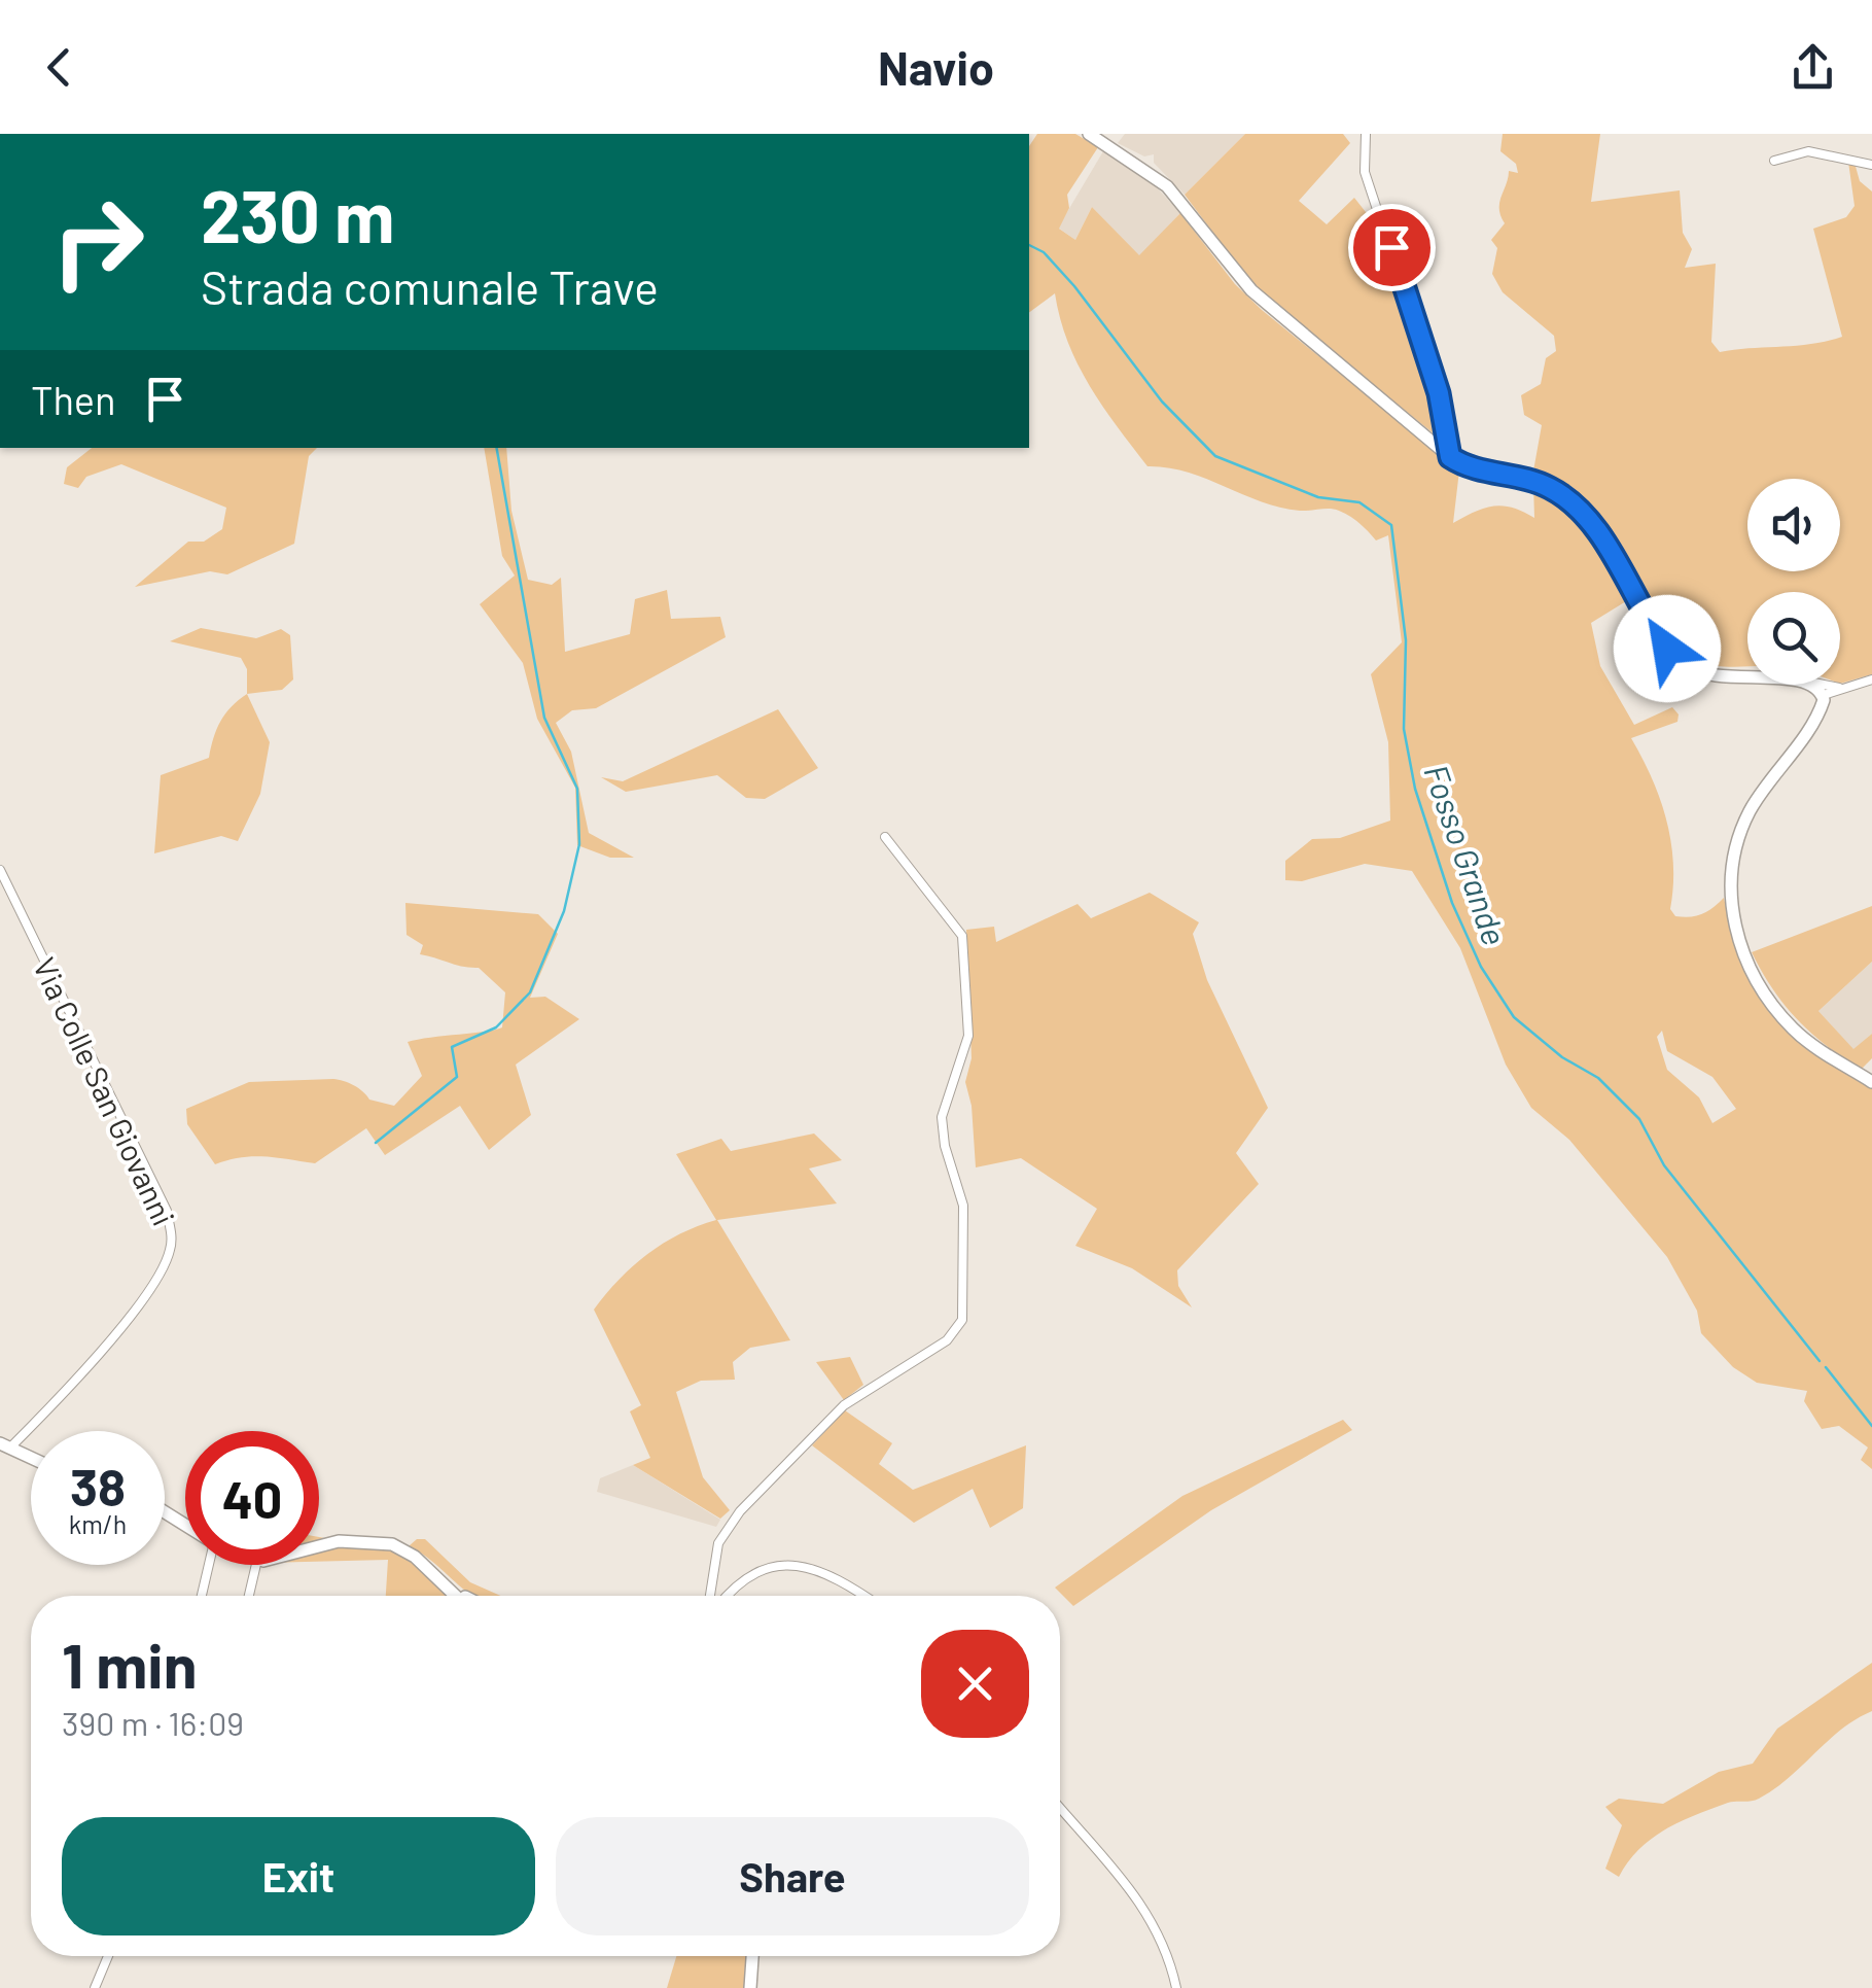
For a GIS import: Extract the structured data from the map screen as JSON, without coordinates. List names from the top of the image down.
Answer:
{
  "streets": {
    "street": ["Via Colle San Giovanni"]
  },
  "water": ["Fosso Grande"],
  "page": {
    "header": "Navio",
    "turn": ["230 m", "Strada comunale Trave"],
    "then": "Then",
    "speed": "38 km/h",
    "limit": "40",
    "heading": ["1 min", "390 m · 16:09"],
    "buttons": ["Exit", "Share"]
  }
}
